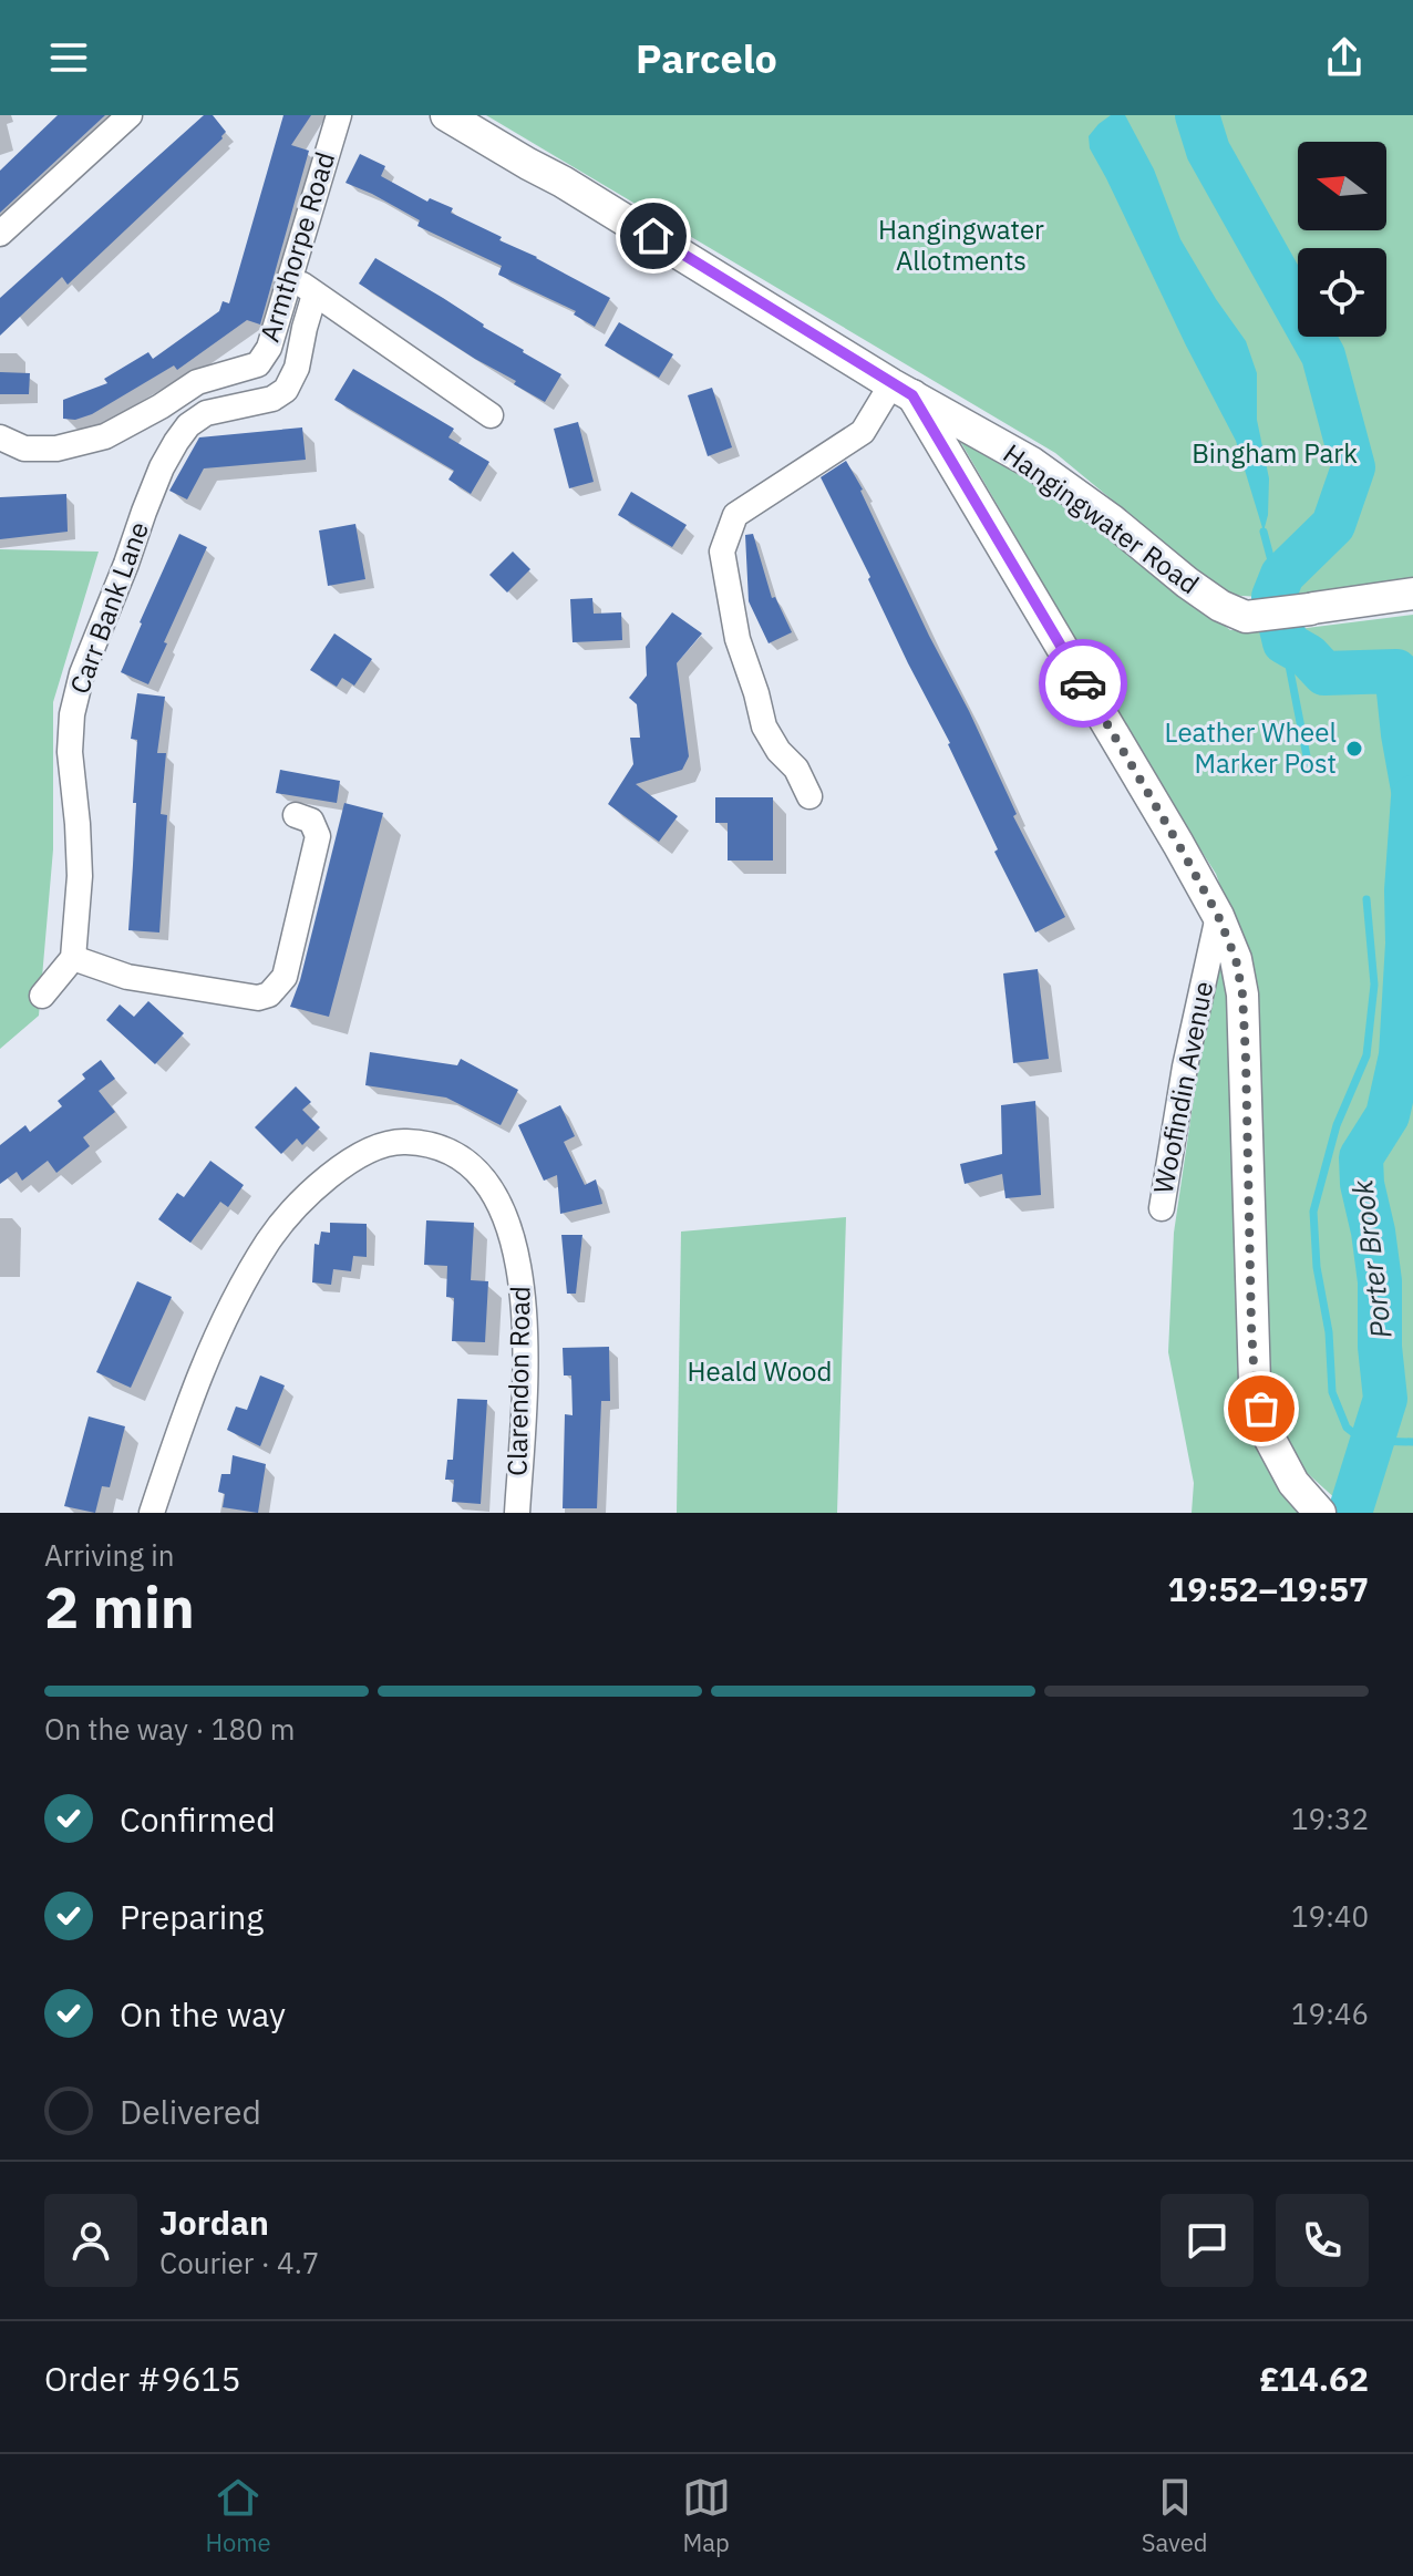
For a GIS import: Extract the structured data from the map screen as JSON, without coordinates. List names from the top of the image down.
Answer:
{
  "streets": {
    "street": [
      "Armthorpe Road",
      "Hangingwater Road",
      "Carr Bank Lane",
      "Woofindin Avenue",
      "Clarendon Road"
    ]
  },
  "water": ["Porter Brook"],
  "parks": ["Hangingwater Allotments", "Bingham Park", "Heald Wood"],
  "places": ["Leather Wheel Marker Post"],
  "north": "left",
  "page": {
    "header": "Parcelo",
    "heading": ["2 min", "Arriving in", "19:52–19:57"],
    "panel": [
      "Jordan",
      "Courier · 4.7",
      "Order #9615",
      "£14.62"
    ],
    "bar": "On the way · 180 m",
    "list": [
      ["Confirmed", "19:32"],
      ["Preparing", "19:40"],
      ["On the way", "19:46"],
      "Delivered"
    ],
    "tabs": ["Home", "Map", "Saved"]
  }
}
